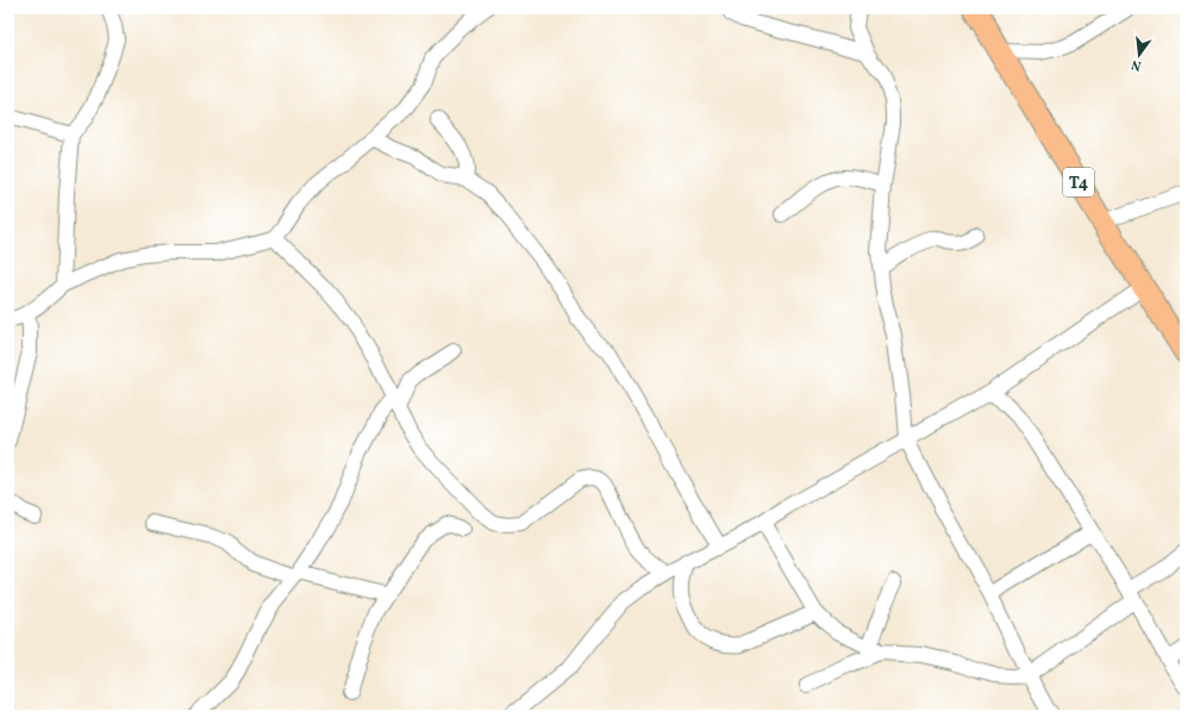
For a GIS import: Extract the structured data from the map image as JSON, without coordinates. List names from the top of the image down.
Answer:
{
  "streets": {
    "highway": ["T4"]
  },
  "north": "bottom"
}
